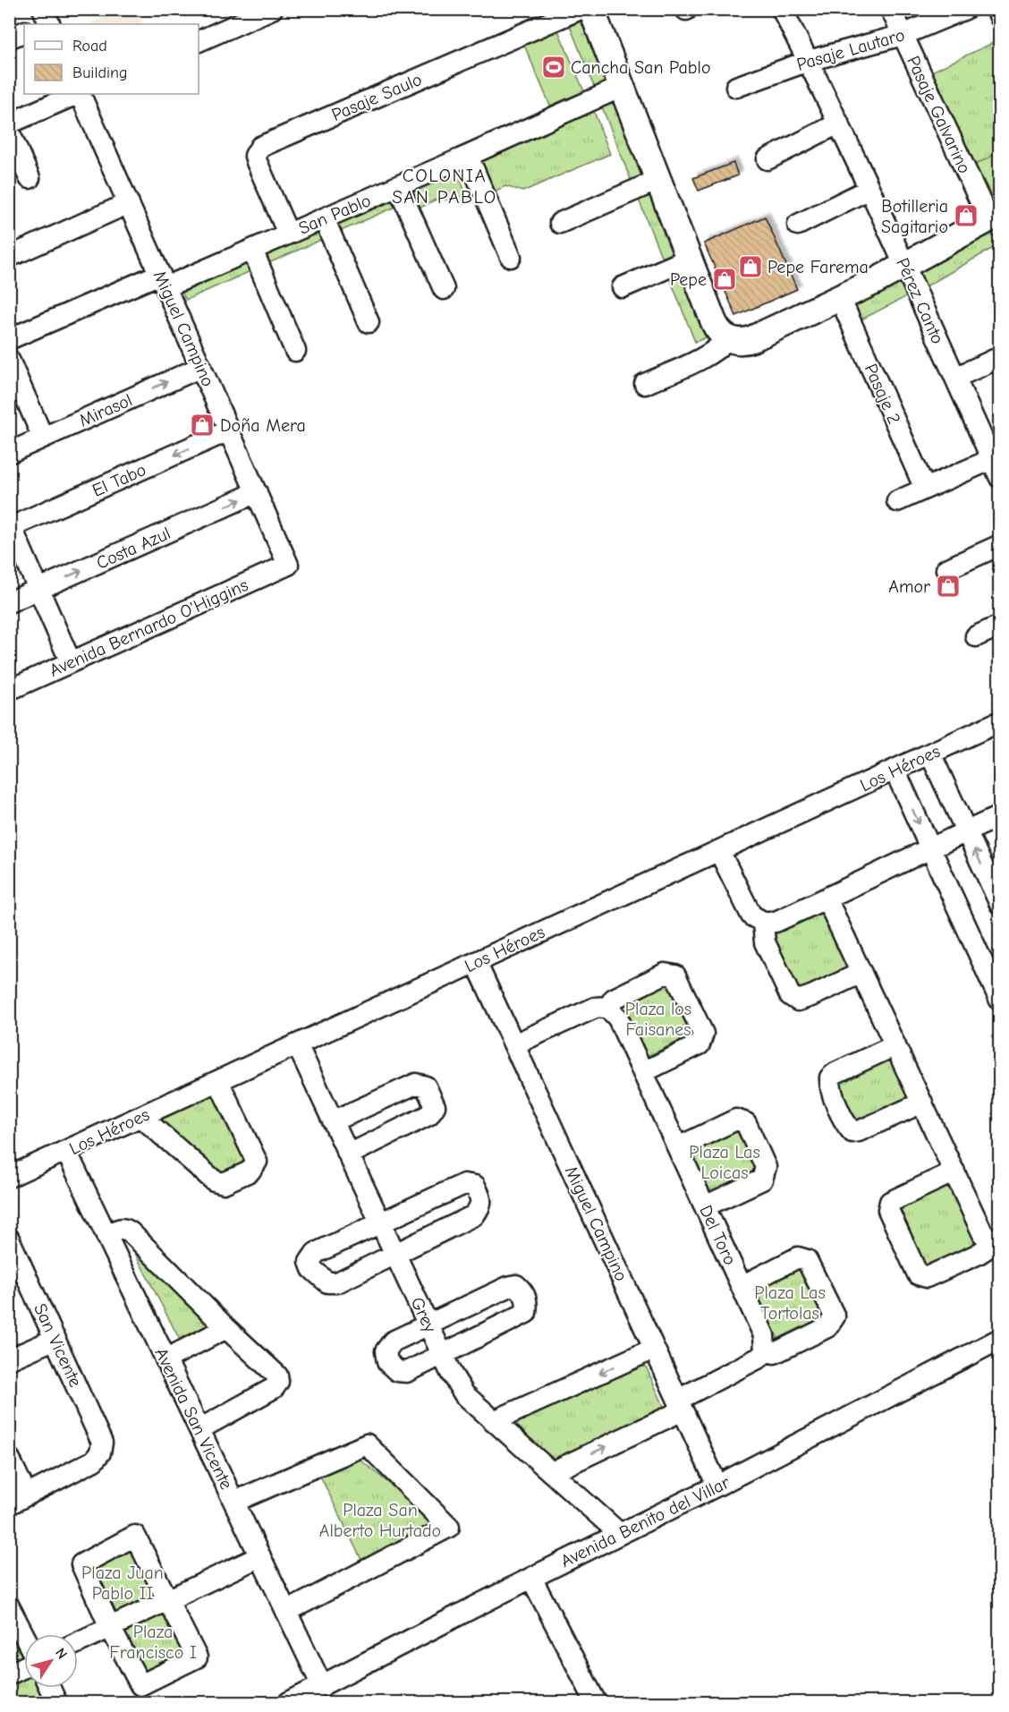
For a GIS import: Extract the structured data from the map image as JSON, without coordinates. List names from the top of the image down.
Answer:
{
  "streets": {
    "street": [
      "Pasaje Lautaro",
      "Pasaje Saulo",
      "Pasaje Galvarino",
      "San Pablo",
      "Pérez Canto",
      "Miguel Campino",
      "Pasaje 2",
      "Mirasol",
      "El Tabo",
      "Costa Azul",
      "Avenida Bernardo O'Higgins",
      "Los Héroes",
      "Del Toro",
      "Grey",
      "San Vicente",
      "Avenida San Vicente",
      "Avenida Benito del Villar"
    ]
  },
  "crossings": [
    ["Pasaje Lautaro", "Pasaje Galvarino"],
    ["Pasaje Lautaro", "Pérez Canto"],
    ["Pasaje Saulo", "San Pablo"],
    ["San Pablo", "Miguel Campino"],
    ["Miguel Campino", "Mirasol"],
    ["Miguel Campino", "El Tabo"],
    ["Miguel Campino", "Costa Azul"],
    ["Miguel Campino", "Avenida Bernardo O'Higgins"],
    ["Miguel Campino", "Los Héroes"],
    ["Miguel Campino", "Avenida Benito del Villar"],
    ["Los Héroes", "Grey"],
    ["Los Héroes", "Avenida San Vicente"],
    ["Grey", "Avenida Benito del Villar"],
    ["Avenida San Vicente", "Avenida Benito del Villar"]
  ],
  "one_way": ["El Tabo", "Costa Azul"],
  "districts": ["COLONIA SAN PABLO"],
  "parks": [
    "Plaza los Faisanes",
    "Plaza Las Loicas",
    "Plaza Las Tortolas",
    "Plaza San Alberto Hurtado",
    "Plaza Juan Pablo II",
    "Plaza Francisco I"
  ],
  "places": {
    "sports": ["Cancha San Pablo"],
    "shop": [
      "Botilleria Sagitario",
      "Pepe Farema",
      "Pepe",
      "Doña Mera",
      "Amor"
    ]
  },
  "legend": ["Road", "Building"],
  "north": "top right"
}
